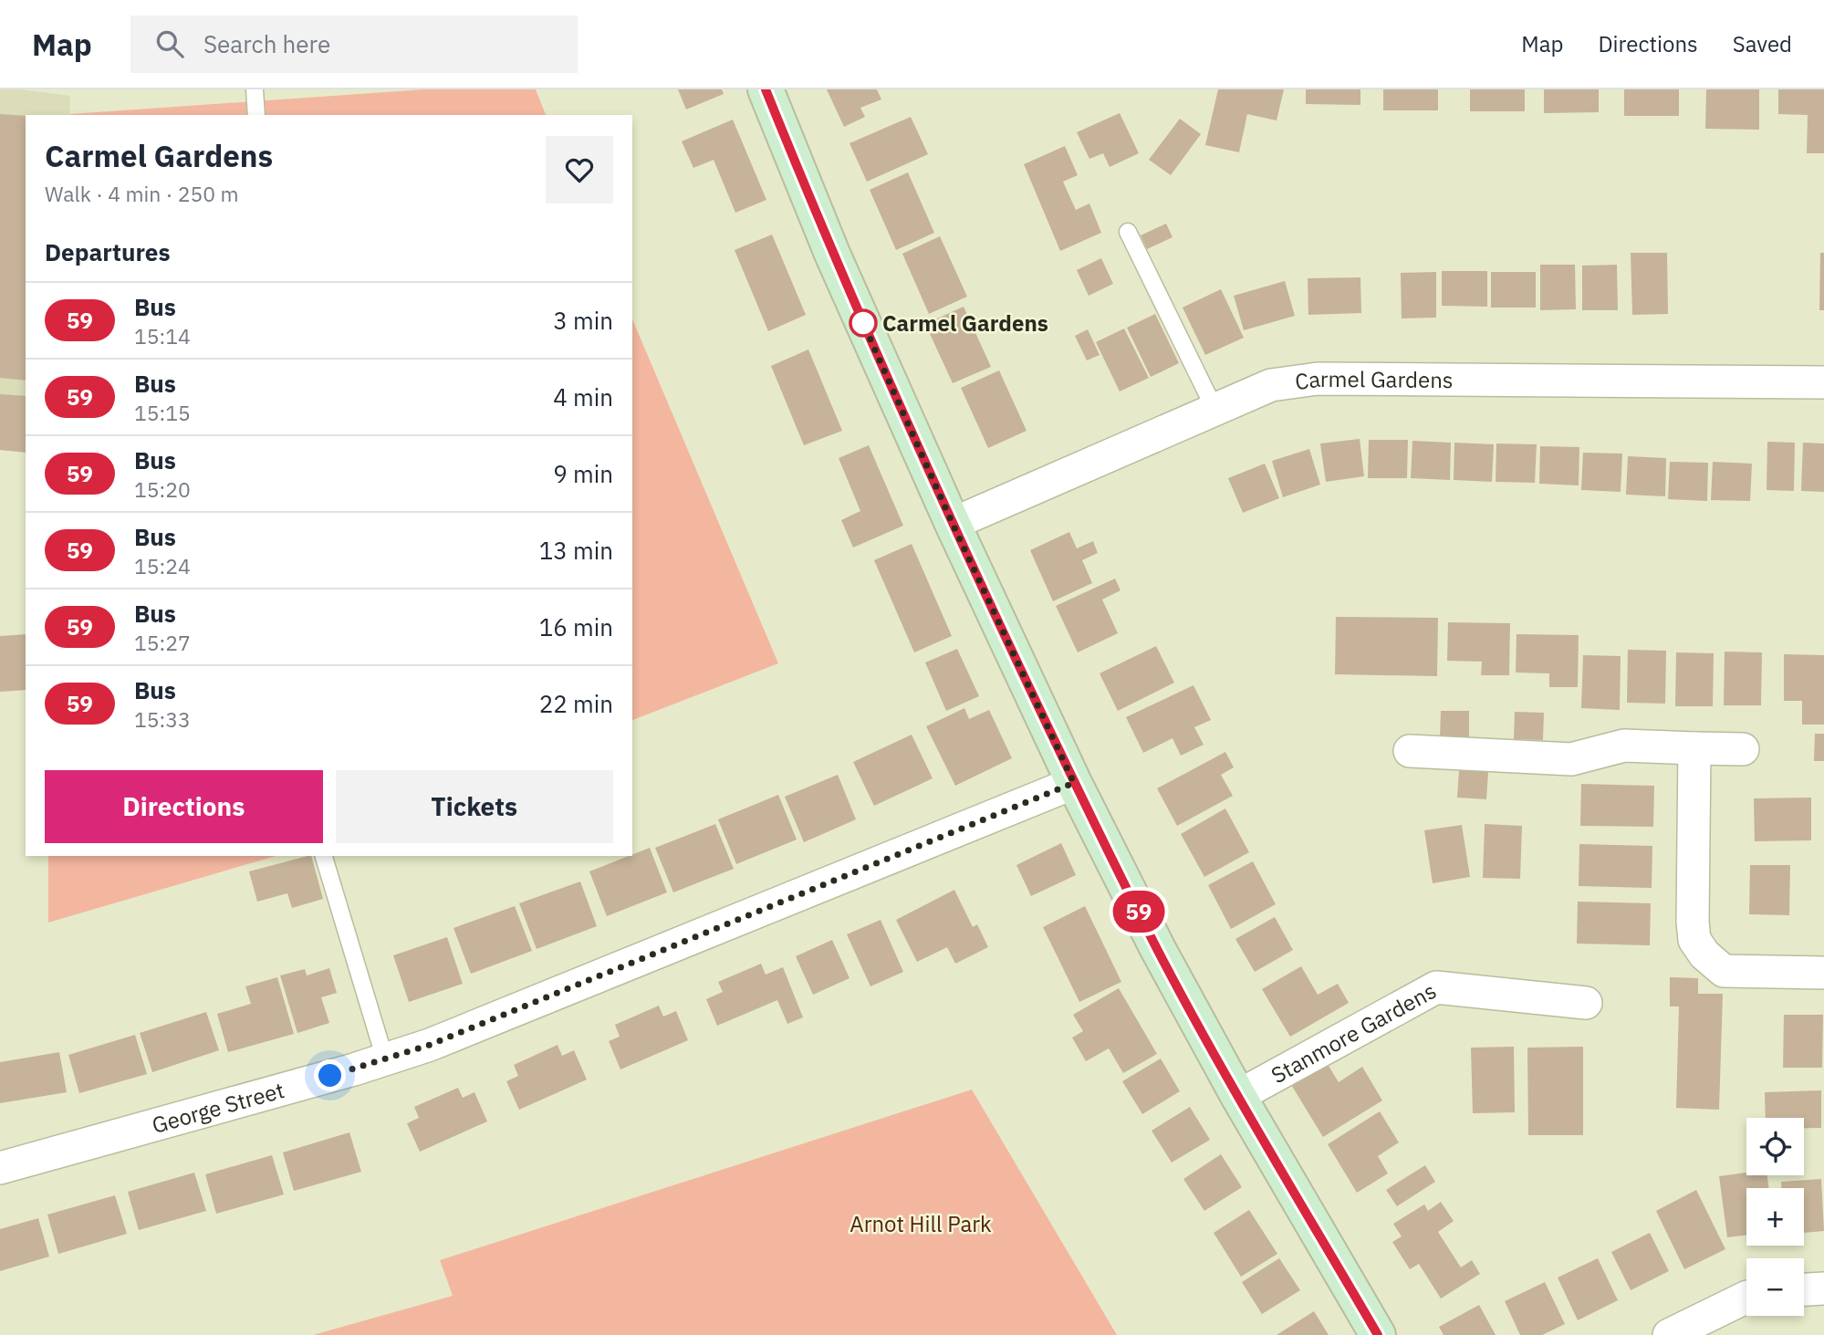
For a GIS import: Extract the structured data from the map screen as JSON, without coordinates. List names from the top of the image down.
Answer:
{
  "streets": {
    "street": ["Carmel Gardens", "Stanmore Gardens", "George Street"]
  },
  "parks": ["Arnot Hill Park"],
  "places": ["Carmel Gardens"],
  "lines": ["bus line 59"],
  "page": {
    "header": "Map",
    "search": "Search here",
    "nav": ["Map", "Directions", "Saved"],
    "on_map": "59",
    "heading": [
      ["Carmel Gardens", "Walk · 4 min · 250 m"],
      "Departures"
    ],
    "list": [
      {
        "mark": "59",
        "name": "Bus",
        "note": "15:14",
        "value": "3 min"
      },
      {
        "mark": "59",
        "name": "Bus",
        "note": "15:15",
        "value": "4 min"
      },
      {
        "mark": "59",
        "name": "Bus",
        "note": "15:20",
        "value": "9 min"
      },
      {
        "mark": "59",
        "name": "Bus",
        "note": "15:24",
        "value": "13 min"
      },
      {
        "mark": "59",
        "name": "Bus",
        "note": "15:27",
        "value": "16 min"
      },
      {
        "mark": "59",
        "name": "Bus",
        "note": "15:33",
        "value": "22 min"
      }
    ],
    "buttons": ["Directions", "Tickets"],
    "map_buttons": ["+", "−"]
  }
}
